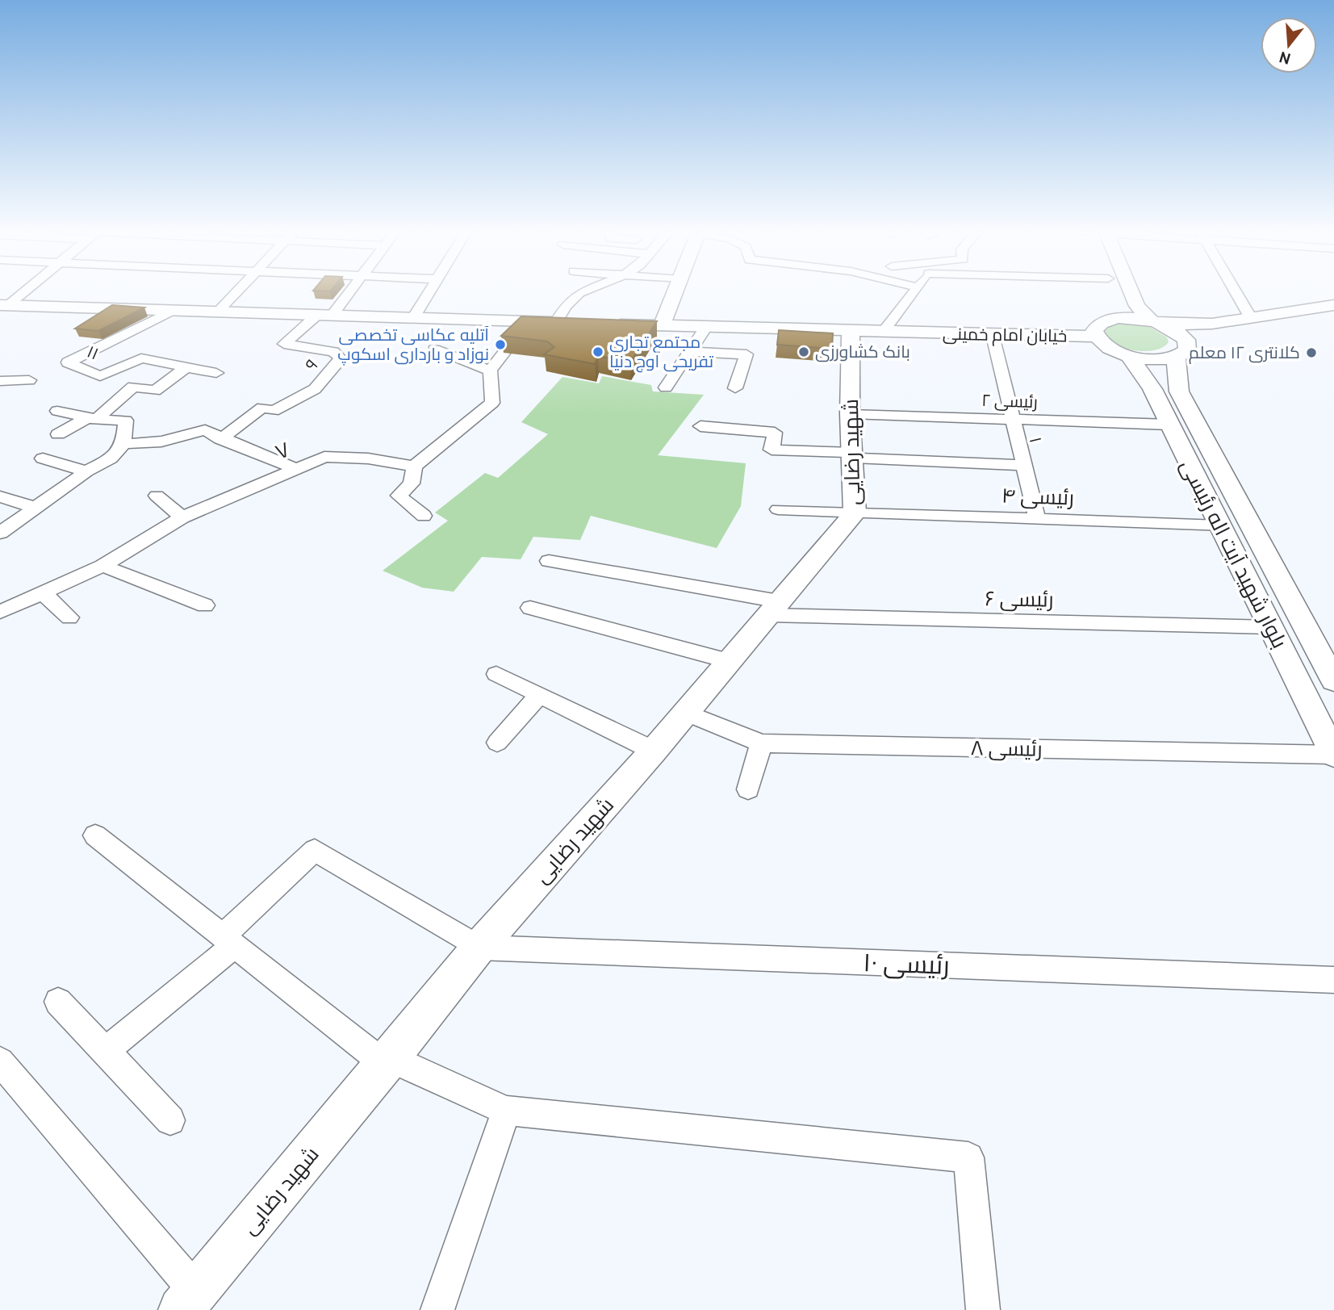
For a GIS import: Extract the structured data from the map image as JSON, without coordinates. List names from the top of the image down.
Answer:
{
  "streets": {
    "main road": ["خیابان امام خمینی", "شهید رضایی", "بلوار شهید آیت اله رئیسی"],
    "street": [
      "۱۱",
      "۹",
      "رئیسی ۲",
      "۱",
      "۷",
      "رئیسی ۴",
      "رئیسی ۶",
      "رئیسی ۸",
      "رئیسی ۱۰"
    ]
  },
  "crossings": [
    ["خیابان امام خمینی", "۱"],
    ["خیابان امام خمینی", "شهید رضایی"],
    ["رئیسی ۲", "۱"],
    ["رئیسی ۲", "شهید رضایی"],
    ["رئیسی ۲", "بلوار شهید آیت اله رئیسی"],
    ["۱", "رئیسی ۴"],
    ["شهید رضایی", "رئیسی ۴"],
    ["شهید رضایی", "رئیسی ۶"],
    ["شهید رضایی", "رئیسی ۸"],
    ["شهید رضایی", "رئیسی ۱۰"],
    ["رئیسی ۴", "بلوار شهید آیت اله رئیسی"],
    ["بلوار شهید آیت اله رئیسی", "رئیسی ۶"],
    ["بلوار شهید آیت اله رئیسی", "رئیسی ۸"]
  ],
  "places": [
    "آتلیه عکاسی تخصصی نوزاد و بارداری اسکوپ",
    "مجتمع تجاری تفریحی اوج دنیا",
    "بانک کشاورزی",
    "کلانتری ۱۲ معلم"
  ],
  "north": "bottom"
}
